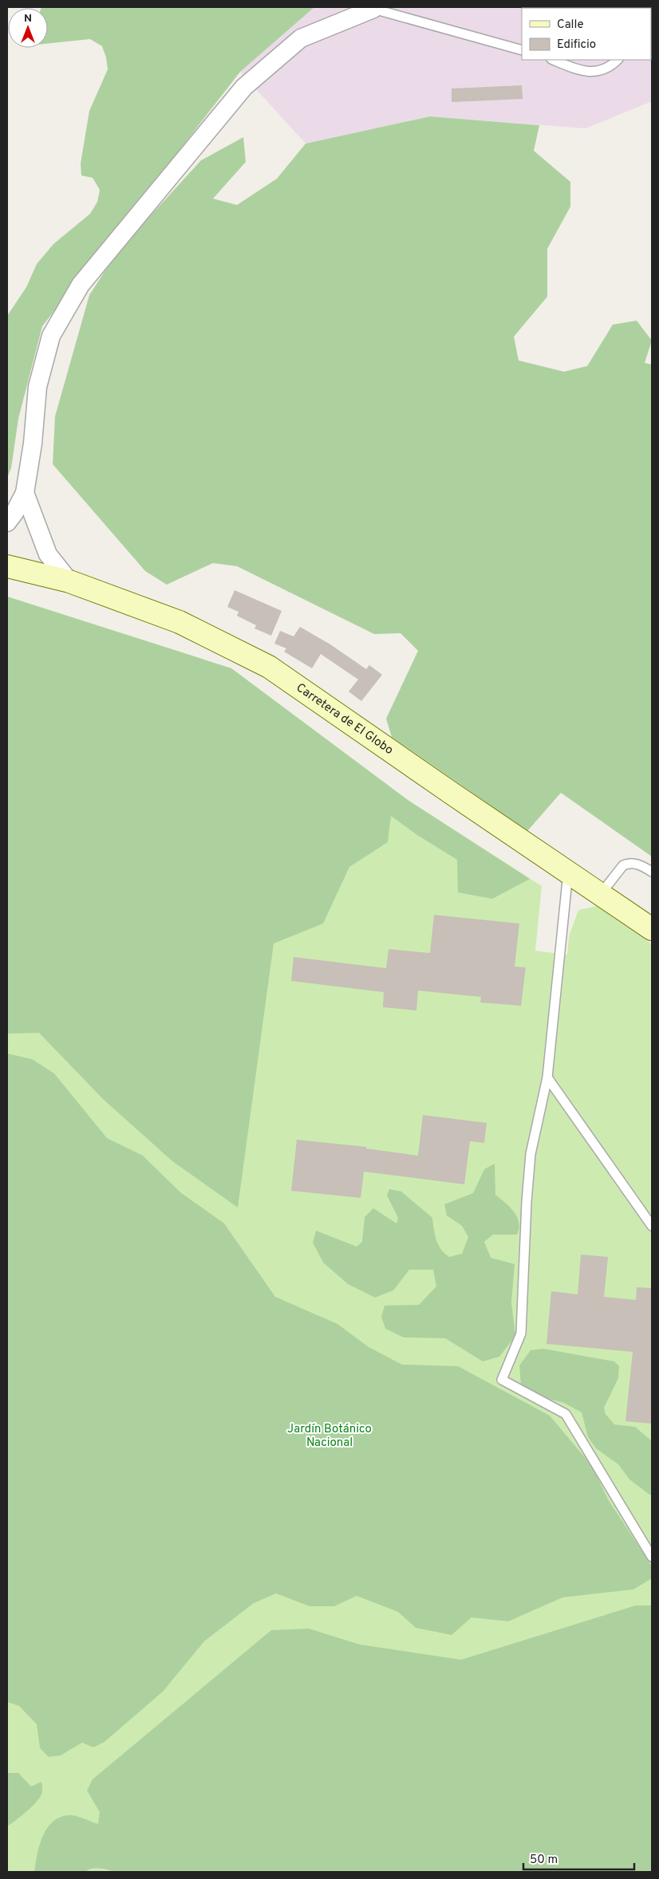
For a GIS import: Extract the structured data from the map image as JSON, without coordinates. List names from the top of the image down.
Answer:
{
  "streets": {
    "main road": ["Carretera de El Globo"]
  },
  "parks": ["Jardín Botánico Nacional"],
  "legend": ["Calle", "Edificio"],
  "scale_bar": "50 m",
  "north": "top"
}
